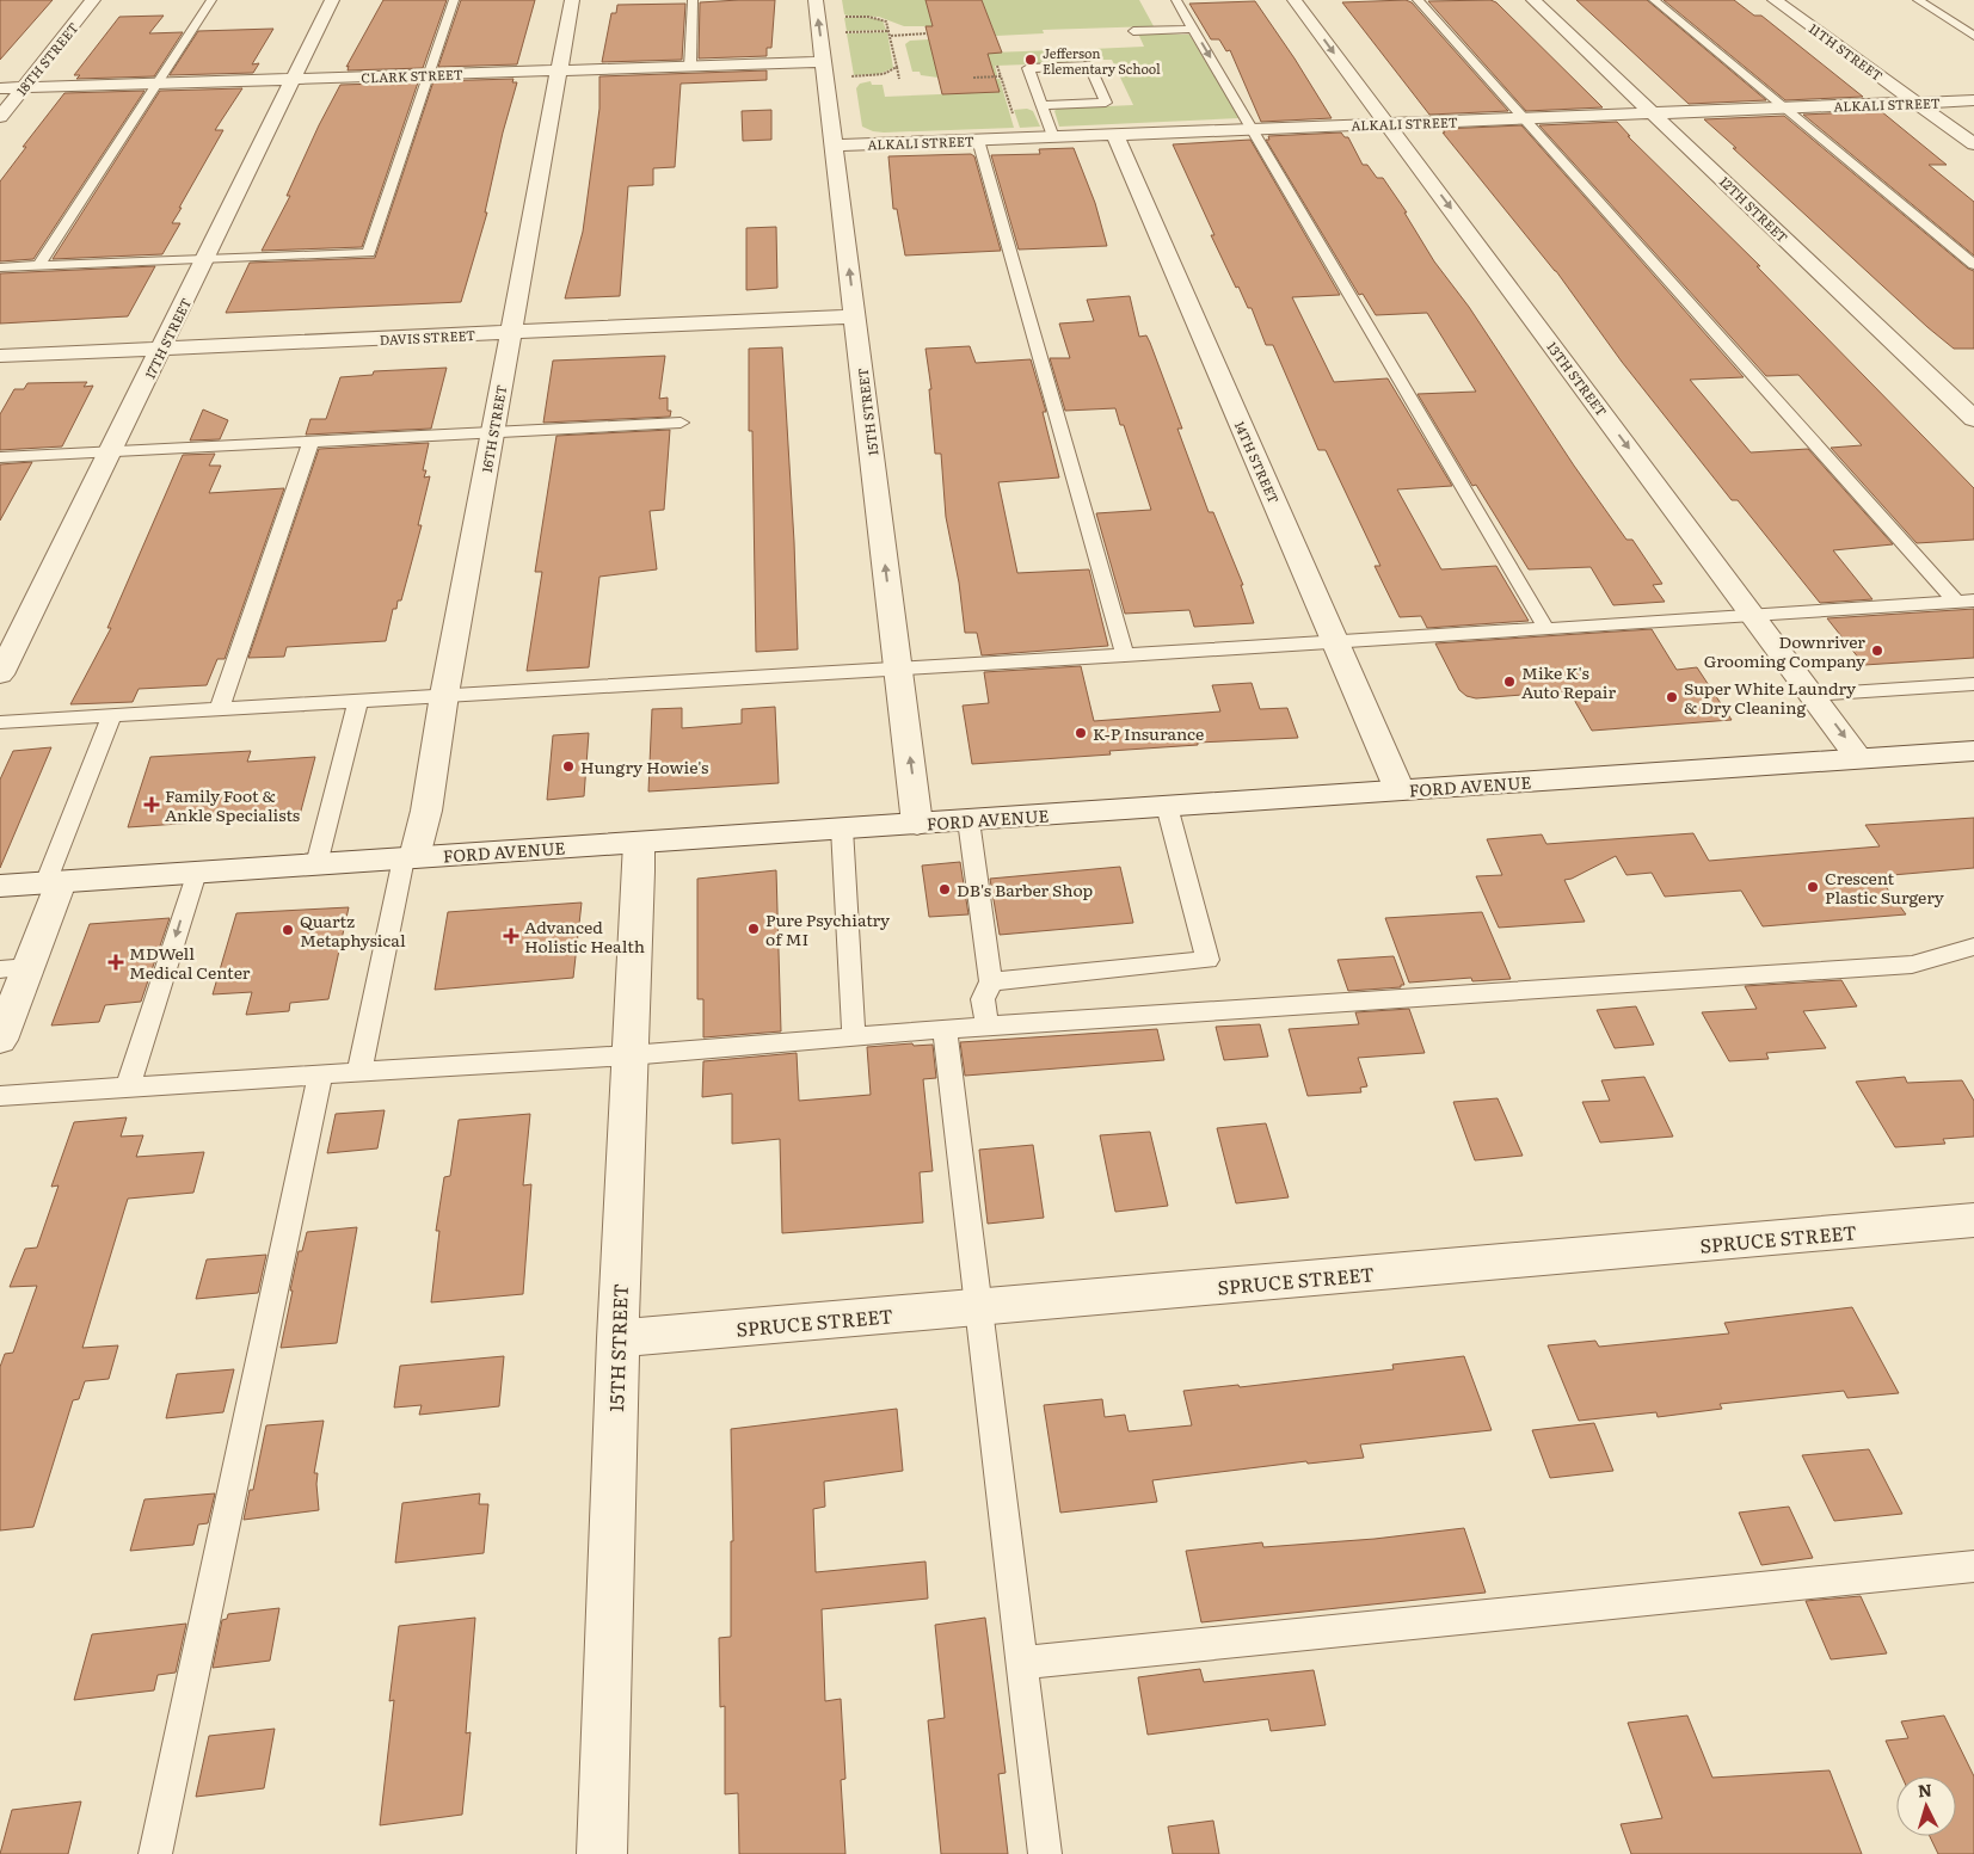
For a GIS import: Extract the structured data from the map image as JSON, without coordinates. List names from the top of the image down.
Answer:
{
  "streets": {
    "street": [
      "11TH STREET",
      "18TH STREET",
      "CLARK STREET",
      "ALKALI STREET",
      "12TH STREET",
      "DAVIS STREET",
      "17TH STREET",
      "13TH STREET",
      "15TH STREET",
      "16TH STREET",
      "14TH STREET",
      "FORD AVENUE",
      "SPRUCE STREET"
    ]
  },
  "crossings": [
    ["11TH STREET", "ALKALI STREET"],
    ["18TH STREET", "CLARK STREET"],
    ["CLARK STREET", "17TH STREET"],
    ["CLARK STREET", "15TH STREET"],
    ["CLARK STREET", "16TH STREET"],
    ["ALKALI STREET", "12TH STREET"],
    ["ALKALI STREET", "13TH STREET"],
    ["ALKALI STREET", "15TH STREET"],
    ["ALKALI STREET", "14TH STREET"],
    ["DAVIS STREET", "17TH STREET"],
    ["DAVIS STREET", "15TH STREET"],
    ["DAVIS STREET", "16TH STREET"],
    ["13TH STREET", "FORD AVENUE"],
    ["15TH STREET", "FORD AVENUE"],
    ["15TH STREET", "SPRUCE STREET"],
    ["16TH STREET", "FORD AVENUE"],
    ["14TH STREET", "FORD AVENUE"]
  ],
  "one_way": ["13TH STREET", "15TH STREET"],
  "places": {
    "other": [
      "Jefferson Elementary School",
      "Downriver Grooming Company",
      "Mike K's Auto Repair",
      "Super White Laundry & Dry Cleaning",
      "K-P Insurance",
      "Hungry Howie's",
      "Crescent Plastic Surgery",
      "DB's Barber Shop",
      "Pure Psychiatry of MI",
      "Quartz Metaphysical"
    ],
    "health": ["Family Foot & Ankle Specialists", "Advanced Holistic Health", "MDWell Medical Center"]
  },
  "north": "top"
}
